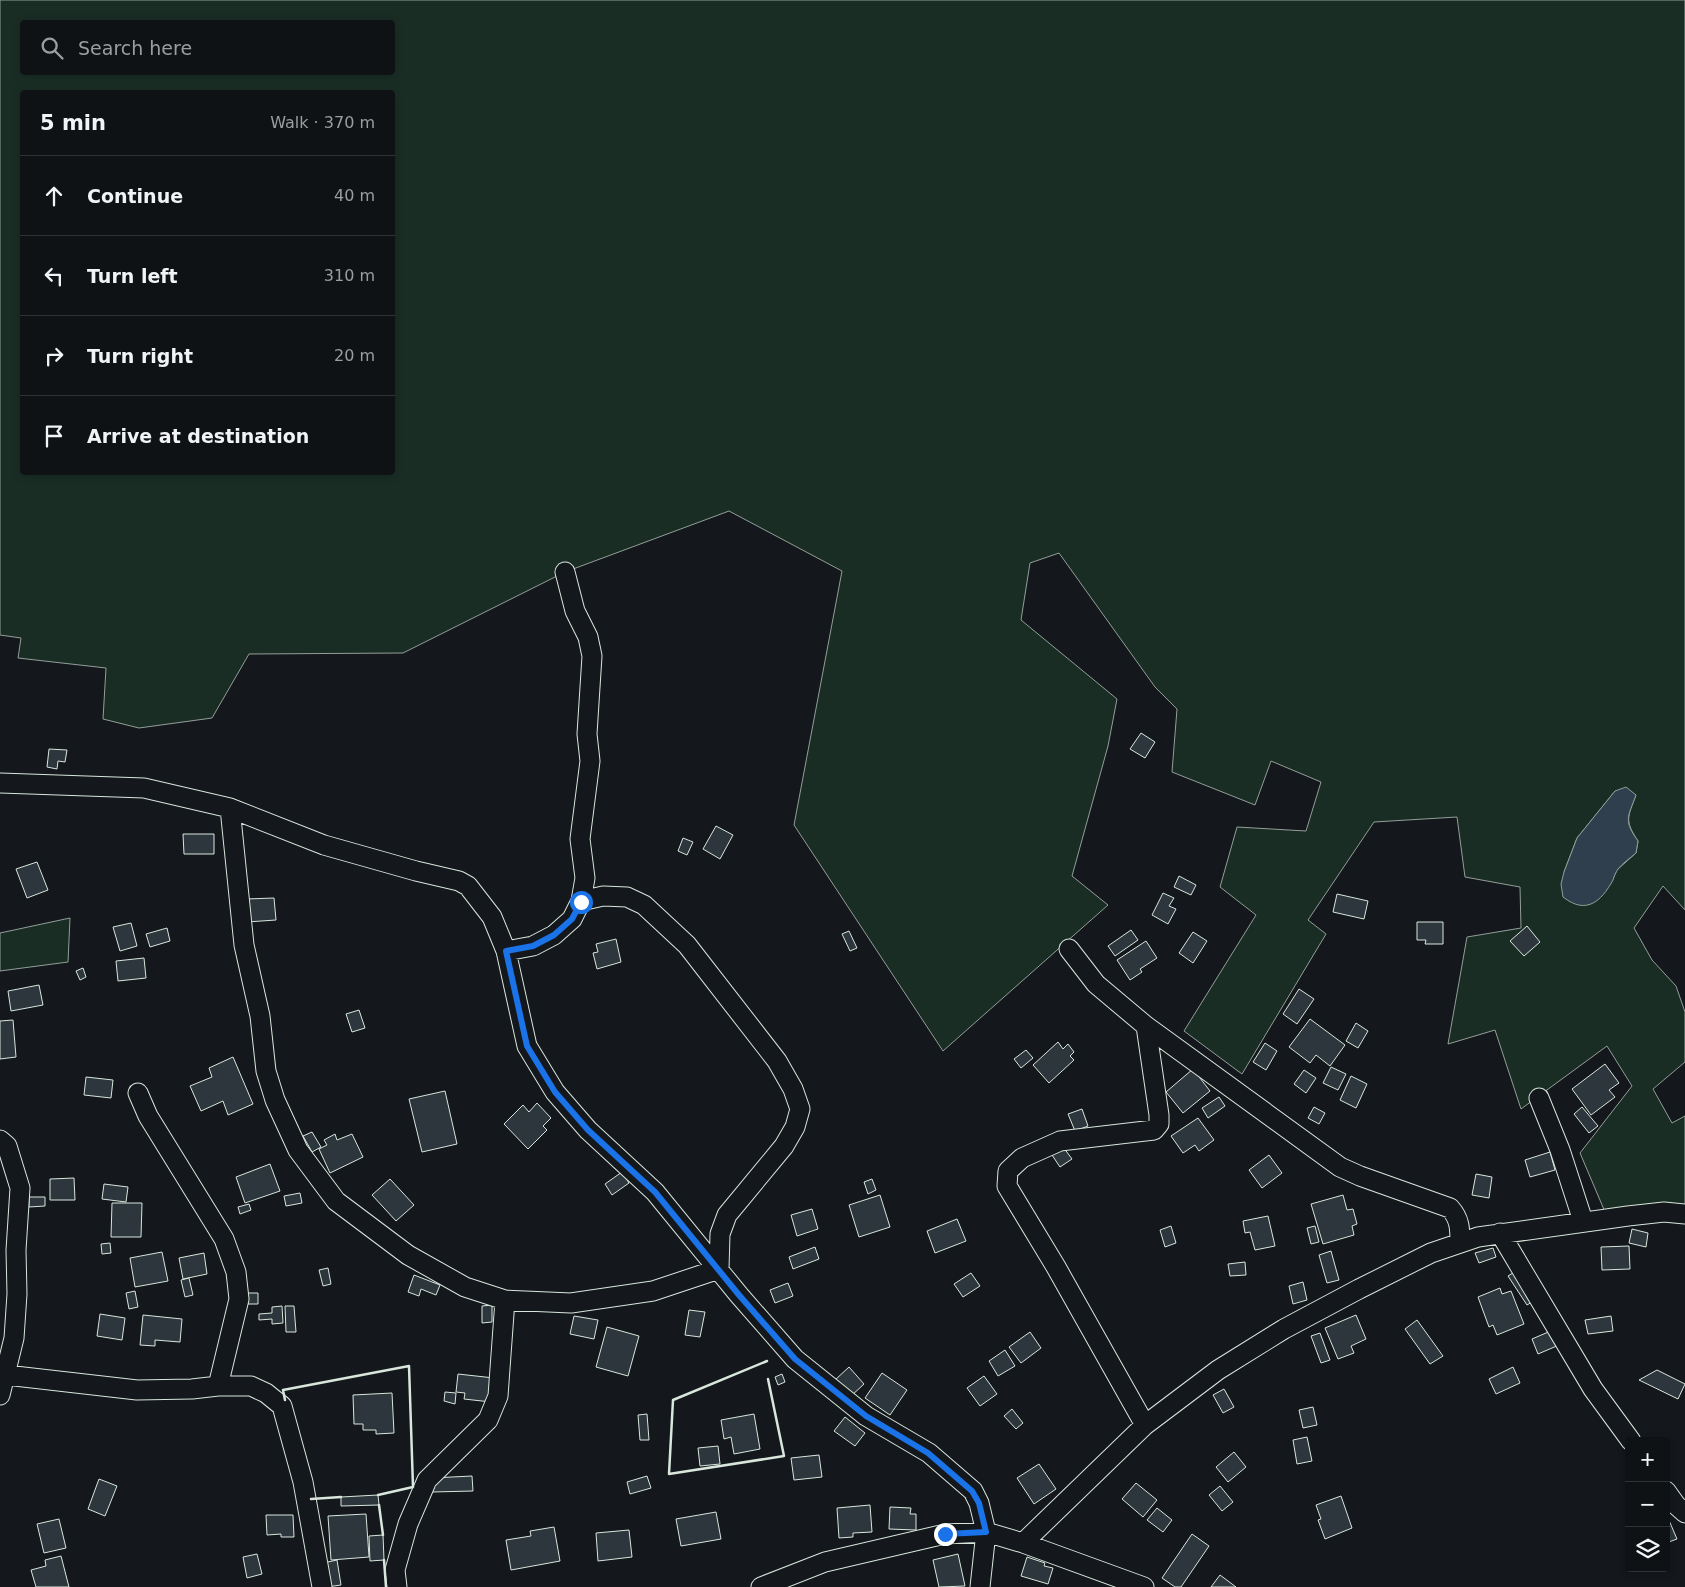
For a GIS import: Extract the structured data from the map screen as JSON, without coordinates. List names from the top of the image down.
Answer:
{
  "page": {
    "search": "Search here",
    "heading": ["5 min", "Walk · 370 m"],
    "list": [
      ["Continue", "40 m"],
      ["Turn left", "310 m"],
      ["Turn right", "20 m"],
      "Arrive at destination"
    ],
    "map_buttons": ["+", "−"]
  }
}
